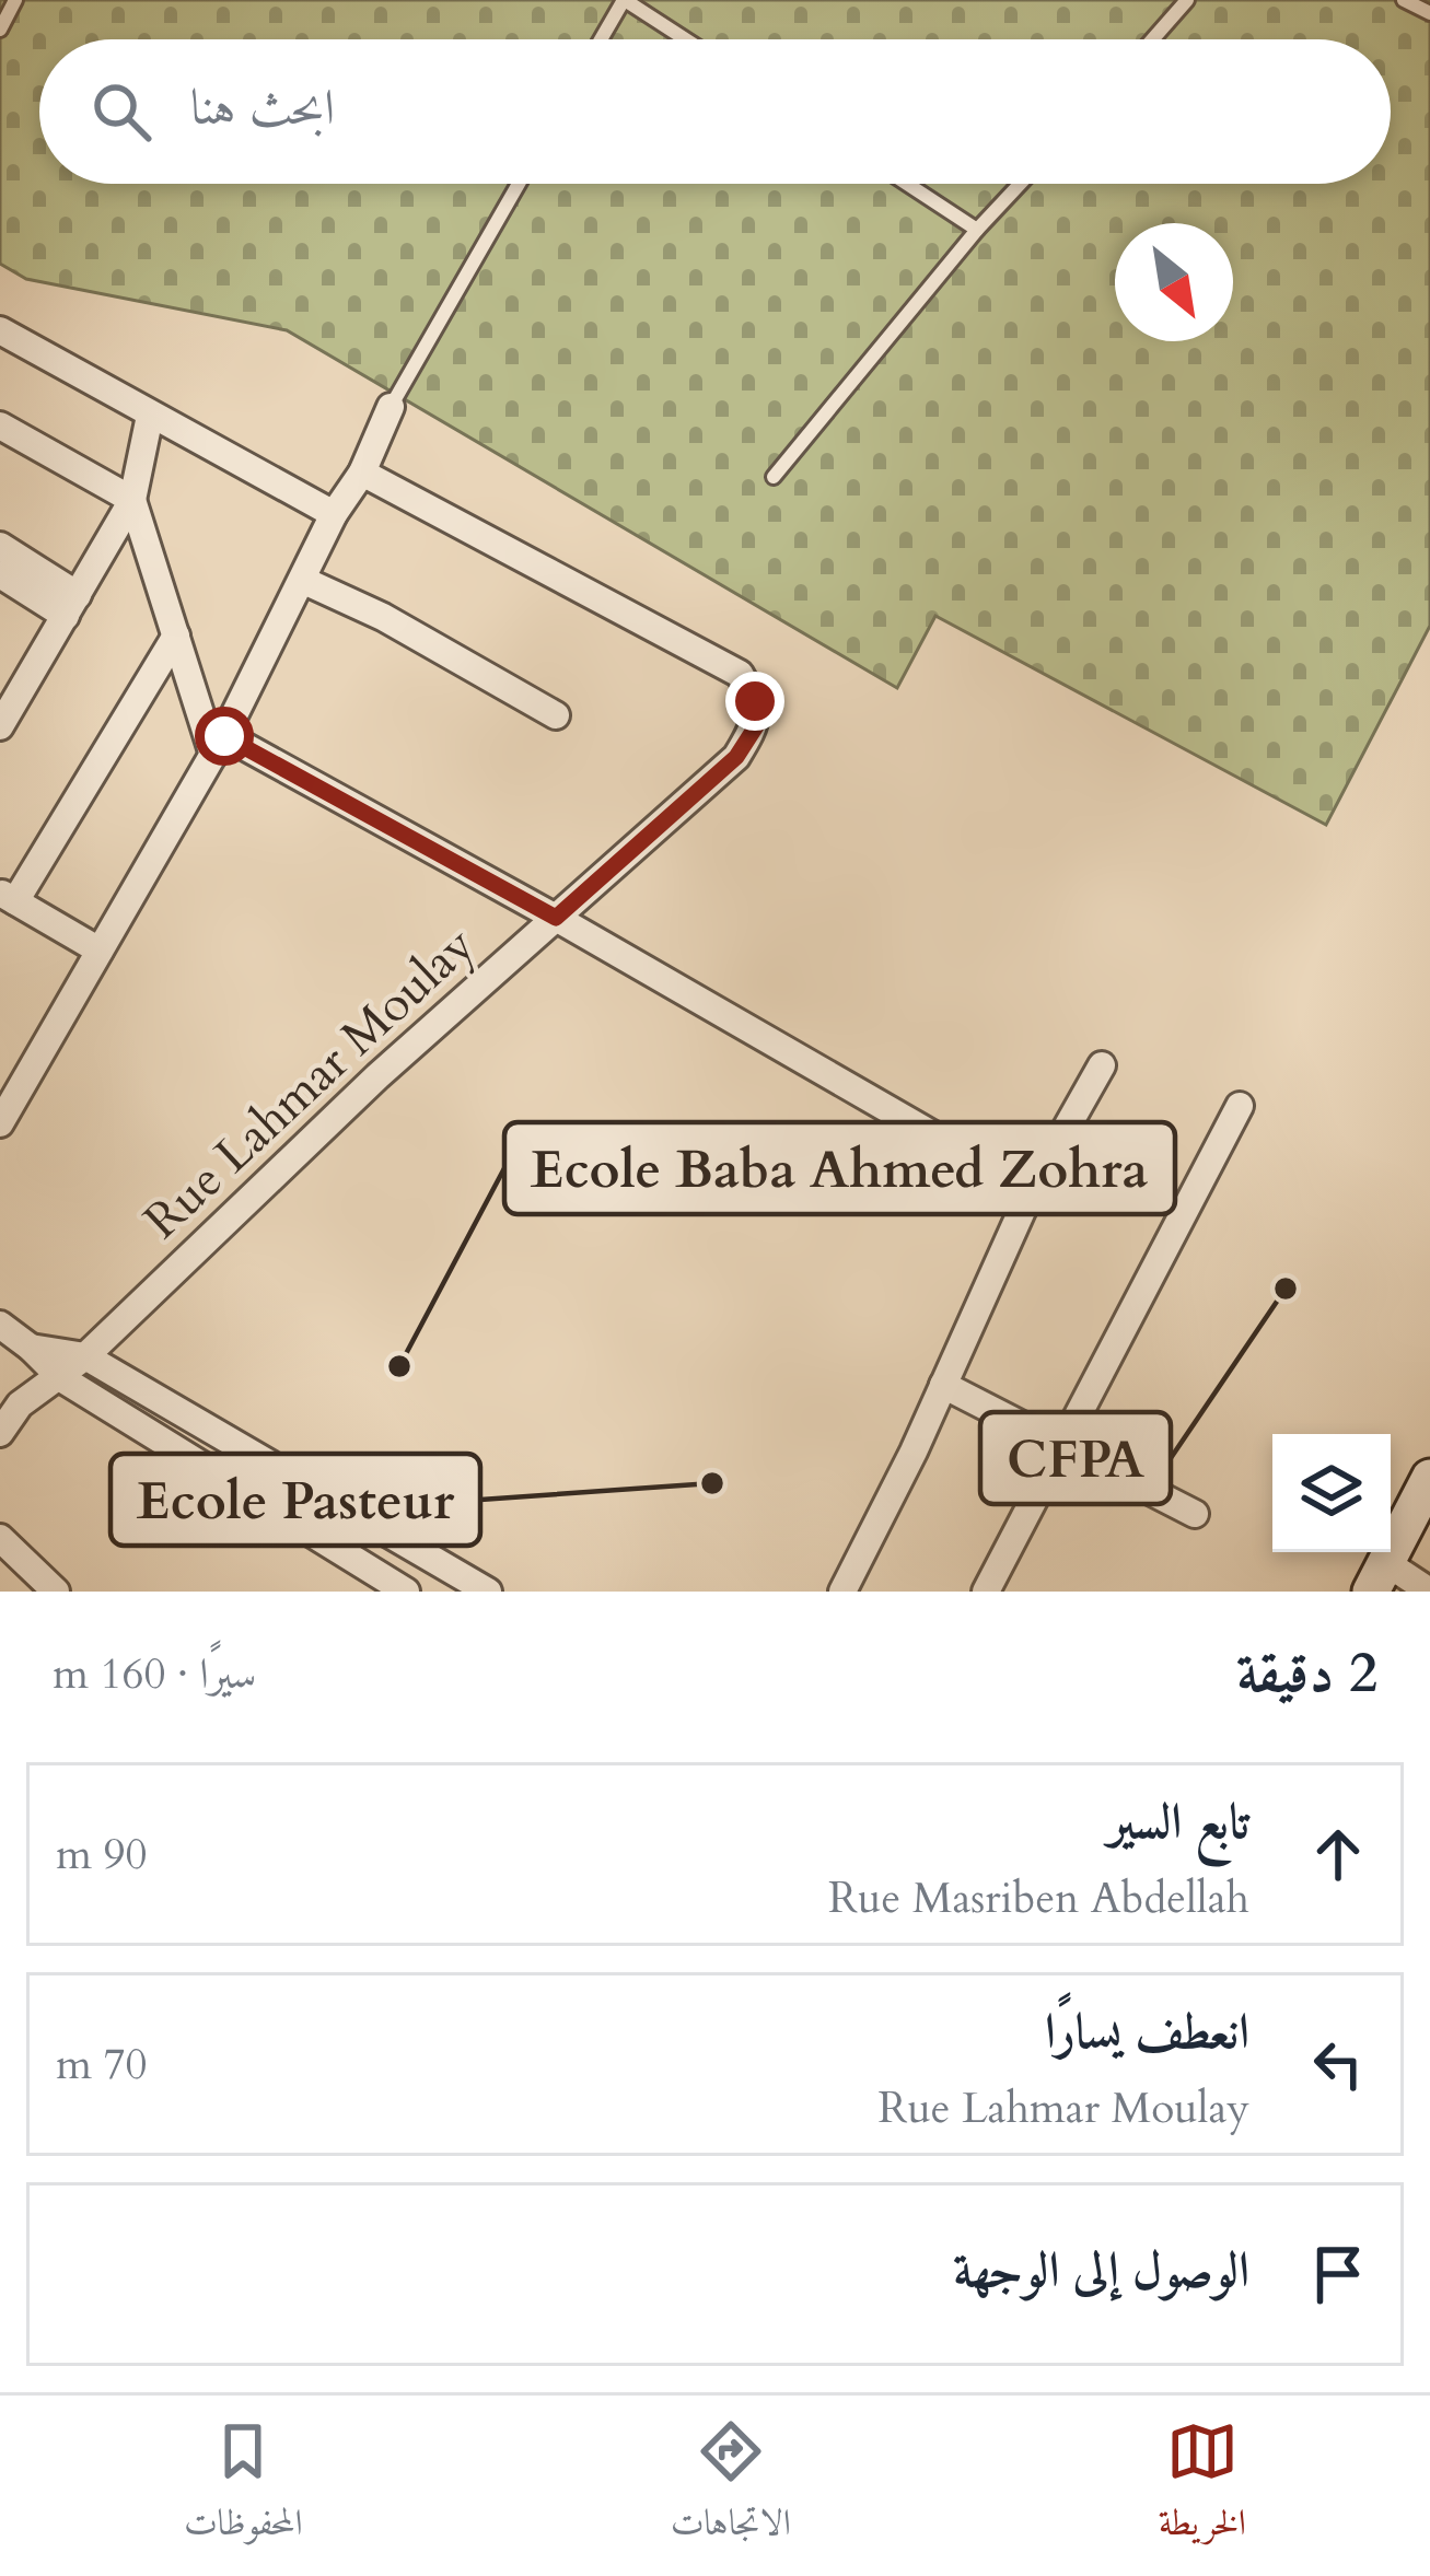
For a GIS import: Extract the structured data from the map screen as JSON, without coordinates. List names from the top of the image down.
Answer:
{
  "streets": {
    "street": ["Rue Lahmar Moulay"]
  },
  "places": ["CFPA", "Ecole Baba Ahmed Zohra", "Ecole Pasteur"],
  "north": "bottom right",
  "page": {
    "search": "ابحث هنا",
    "heading": ["2 دقيقة", "سيرًا · 160 m"],
    "list": [
      ["تابع السير", "Rue Masriben Abdellah", "90 m"],
      ["انعطف يسارًا", "Rue Lahmar Moulay", "70 m"],
      "الوصول إلى الوجهة"
    ],
    "nav": ["الخريطة", "الاتجاهات", "المحفوظات"]
  }
}
